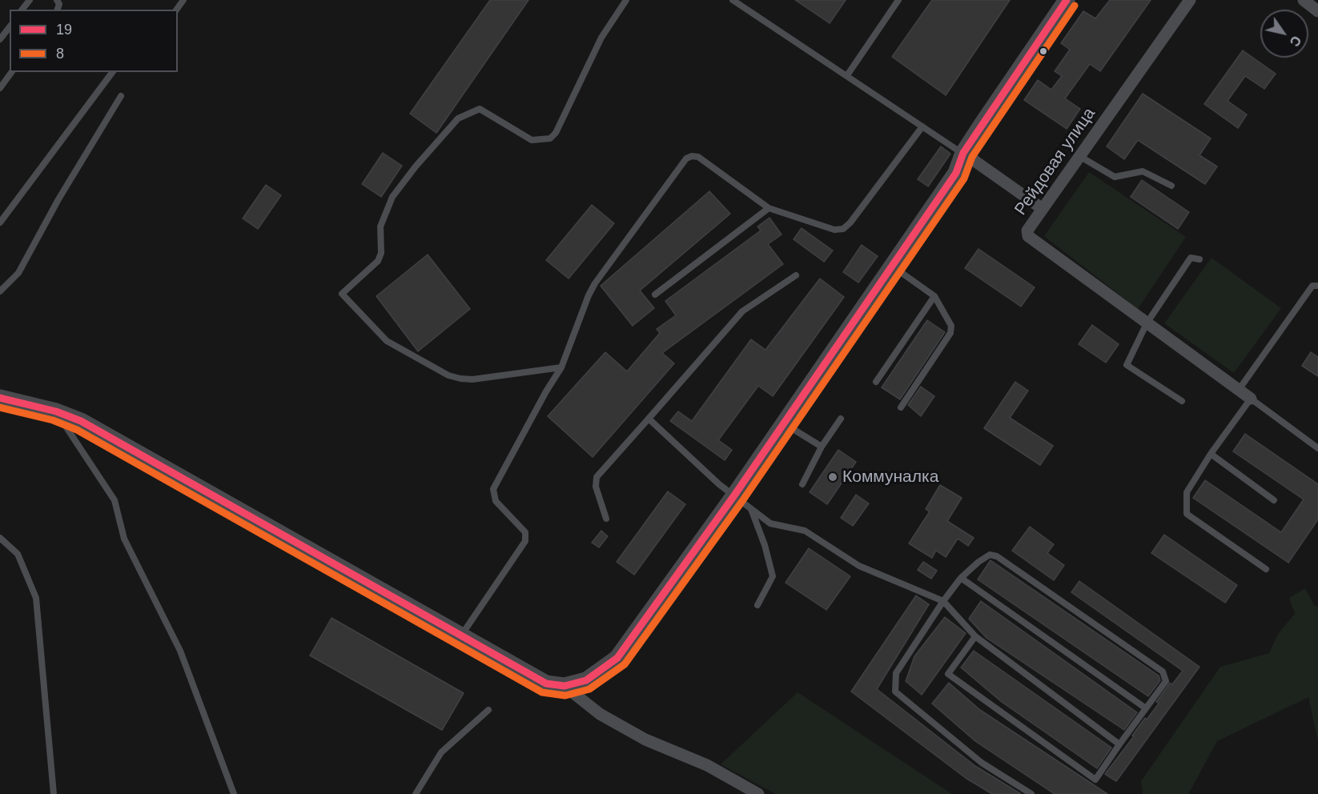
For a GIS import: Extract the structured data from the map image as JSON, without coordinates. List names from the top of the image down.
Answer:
{
  "streets": {
    "street": ["Рейдовая улица"]
  },
  "places": ["Коммуналка"],
  "lines": ["transit line 19", "transit line 8"],
  "legend": ["19", "8"],
  "north": "bottom right"
}
